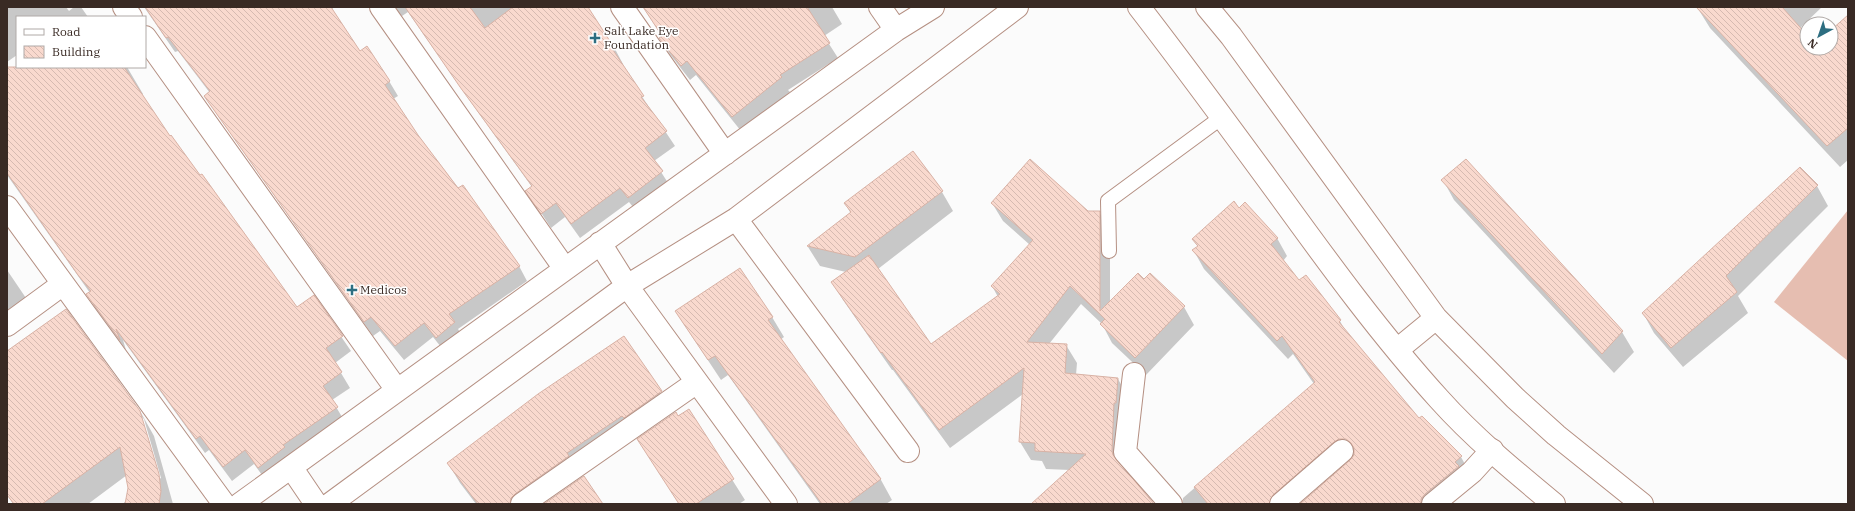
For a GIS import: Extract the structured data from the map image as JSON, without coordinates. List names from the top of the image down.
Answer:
{
  "places": {
    "health": ["Salt Lake Eye Foundation", "Medicos"]
  },
  "legend": ["Road", "Building"],
  "north": "bottom left"
}
